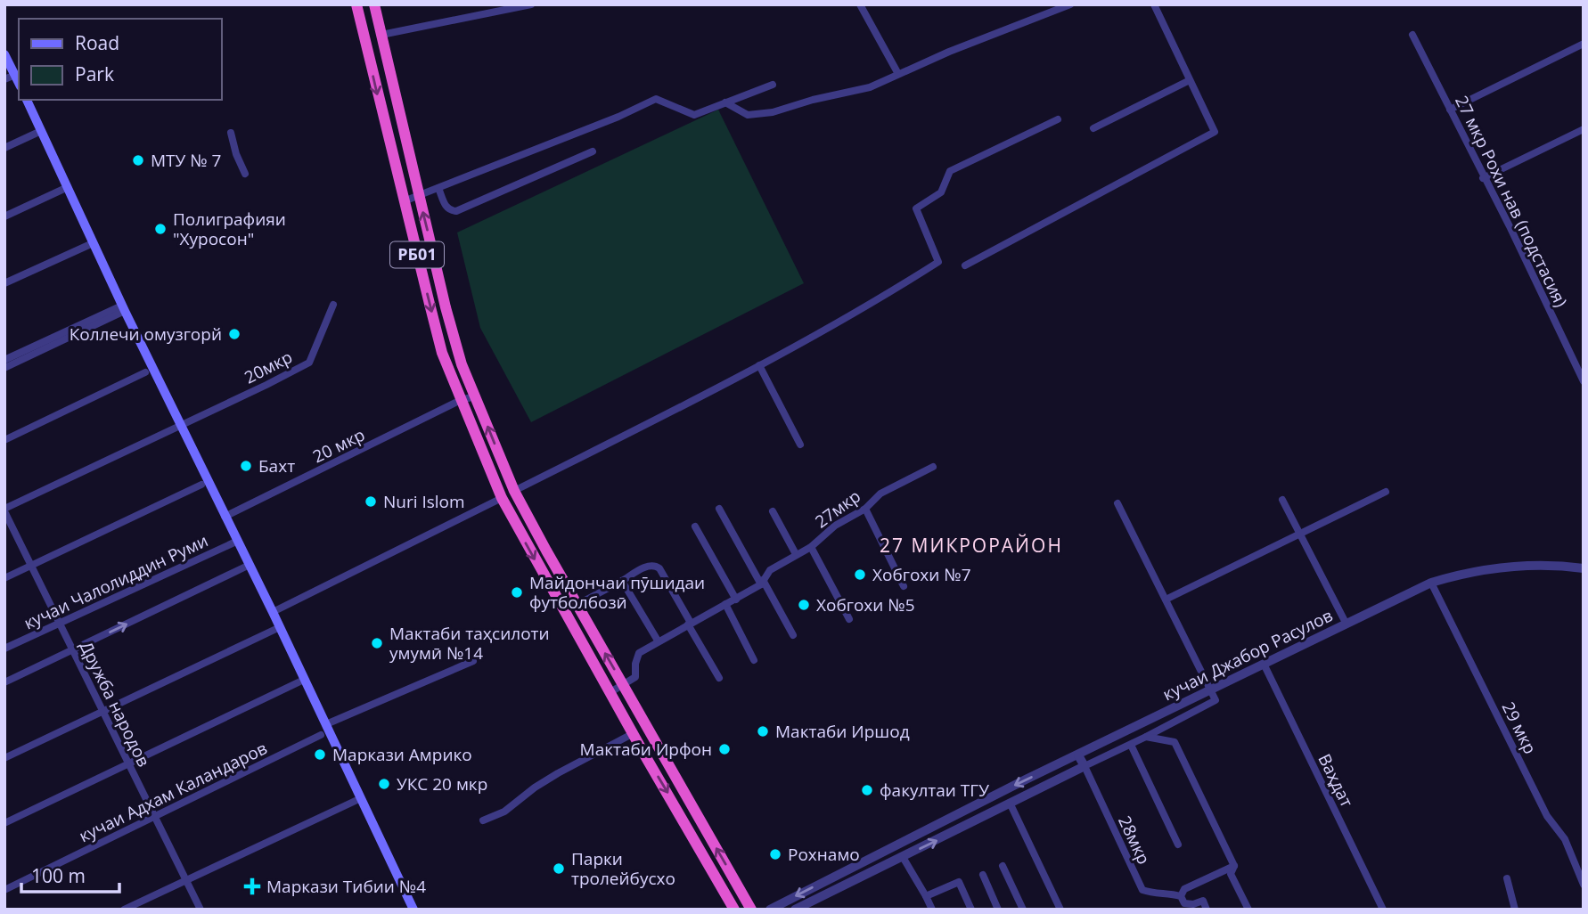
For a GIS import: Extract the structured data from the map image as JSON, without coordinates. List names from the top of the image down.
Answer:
{
  "streets": {
    "highway": ["РБ01"],
    "street": [
      "27 мкр Рохи нав (подстасия)",
      "20мкр",
      "20 мкр",
      "27мкр",
      "кучаи Чалолиддин Руми",
      "кучаи Джабор Расулов",
      "Дружба народов",
      "29 мкр",
      "Ваҳдат",
      "кучаи Адхам Каландаров",
      "28мкр"
    ]
  },
  "crossings": [
    ["РБ01", "20 мкр"],
    ["РБ01", "27мкр"],
    ["20мкр", "Дружба народов"],
    ["кучаи Чалолиддин Руми", "Дружба народов"],
    ["кучаи Джабор Расулов", "29 мкр"],
    ["кучаи Джабор Расулов", "Ваҳдат"],
    ["Дружба народов", "кучаи Адхам Каландаров"]
  ],
  "districts": ["27 МИКРОРАЙОН"],
  "places": {
    "other": [
      "МТУ № 7",
      "Полиграфияи \"Хуросон\"",
      "Коллечи омузгорй",
      "Бахт",
      "Nuri Islom",
      "Хобгохи №7",
      "Майдончаи пӯшидаи футболбозӣ",
      "Хобгохи №5",
      "Мактаби таҳсилоти умумӣ №14",
      "Мактаби Иршод",
      "Мактаби Ирфон",
      "Маркази Амрико",
      "УКС 20 мкр",
      "факултаи ТГУ",
      "Рохнамо",
      "Парки тролейбусхо"
    ],
    "health": ["Маркази Тибии №4"]
  },
  "legend": ["Road", "Park"],
  "scale_bar": "100 m"
}
